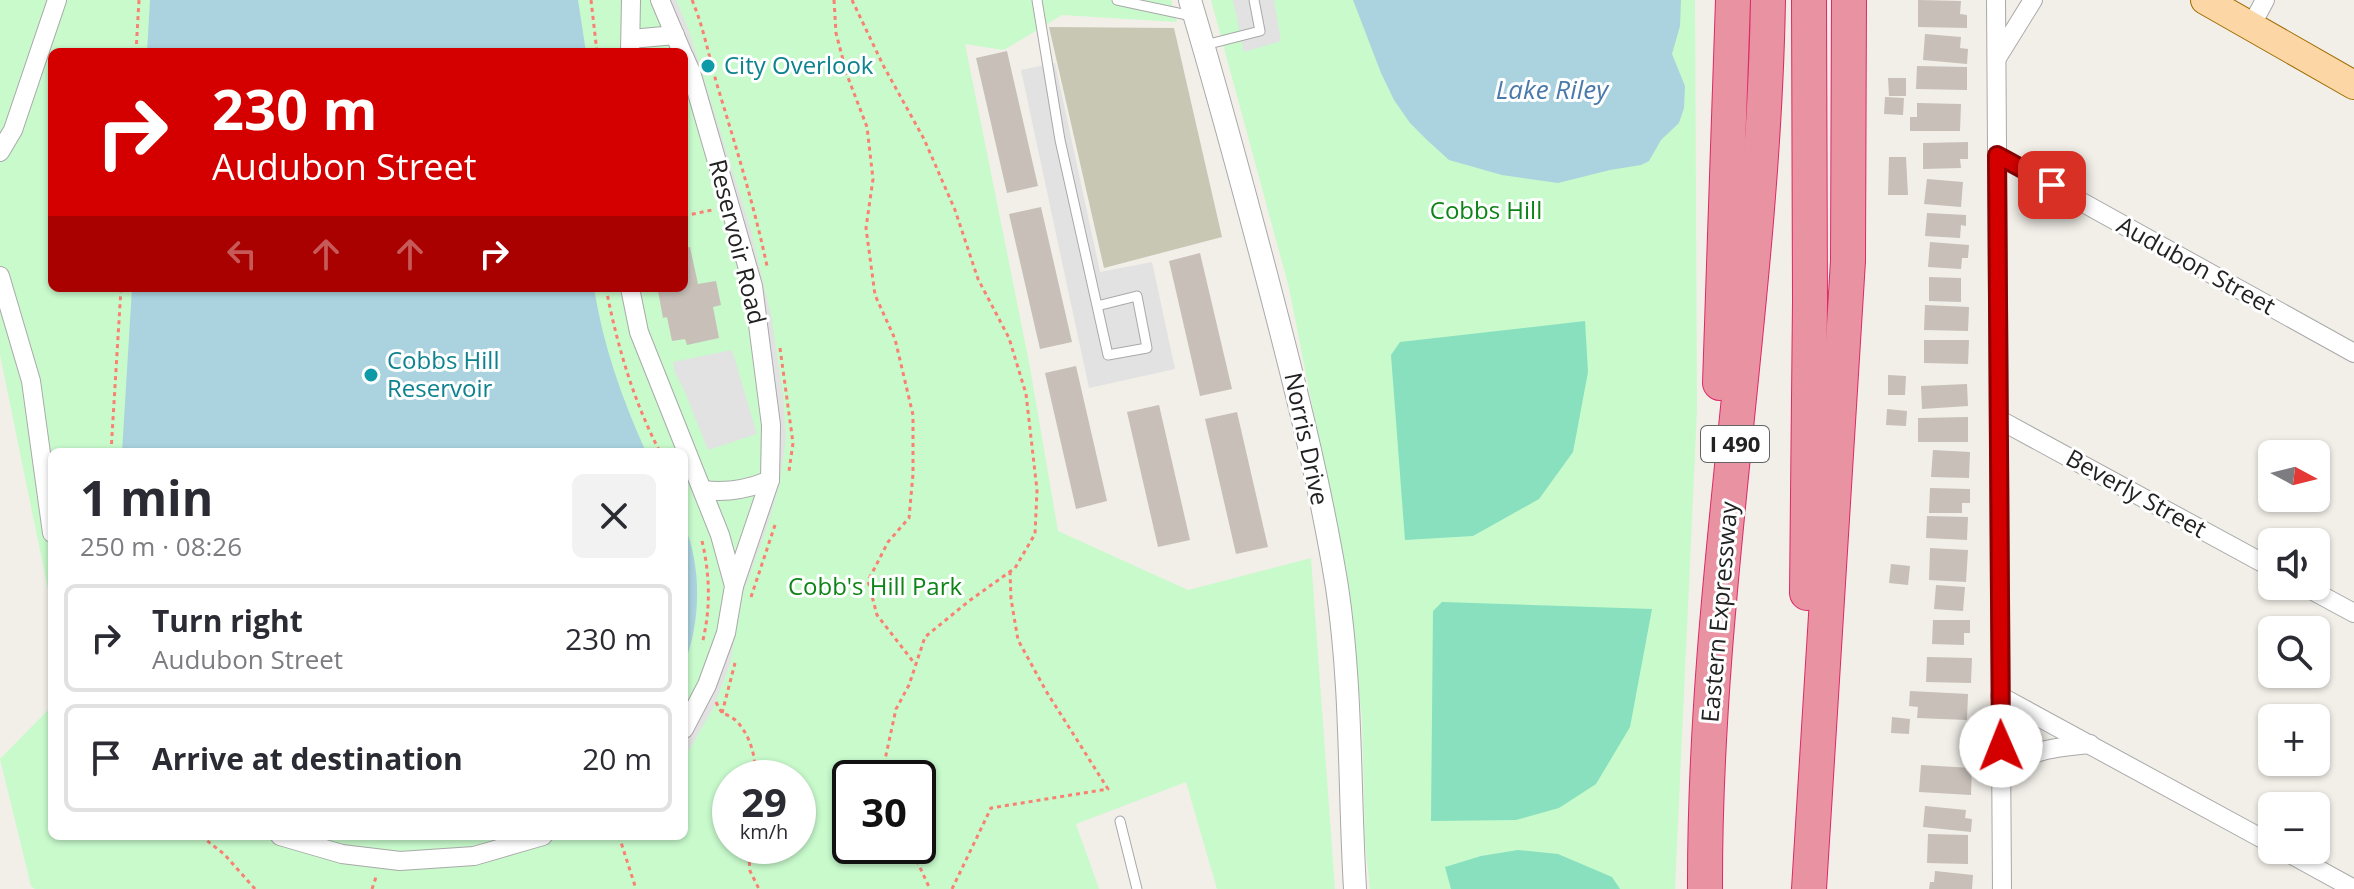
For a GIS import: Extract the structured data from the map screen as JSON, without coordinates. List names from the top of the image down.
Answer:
{
  "streets": {
    "highway": ["I 490", "Eastern Expressway"],
    "street": [
      "Reservoir Road",
      "Audubon Street",
      "Norris Drive",
      "Beverly Street"
    ]
  },
  "water": ["Lake Riley"],
  "parks": ["Cobbs Hill", "Cobb's Hill Park"],
  "places": ["City Overlook", "Cobbs Hill Reservoir"],
  "north": "right",
  "page": {
    "turn": ["230 m", "Audubon Street"],
    "map_buttons": ["+", "−"],
    "heading": ["1 min", "250 m · 08:26"],
    "list": [
      {
        "name": "Turn right",
        "note": "Audubon Street",
        "value": "230 m"
      },
      {
        "name": "Arrive at destination",
        "value": "20 m"
      }
    ],
    "speed": "29 km/h",
    "limit": "30"
  }
}
